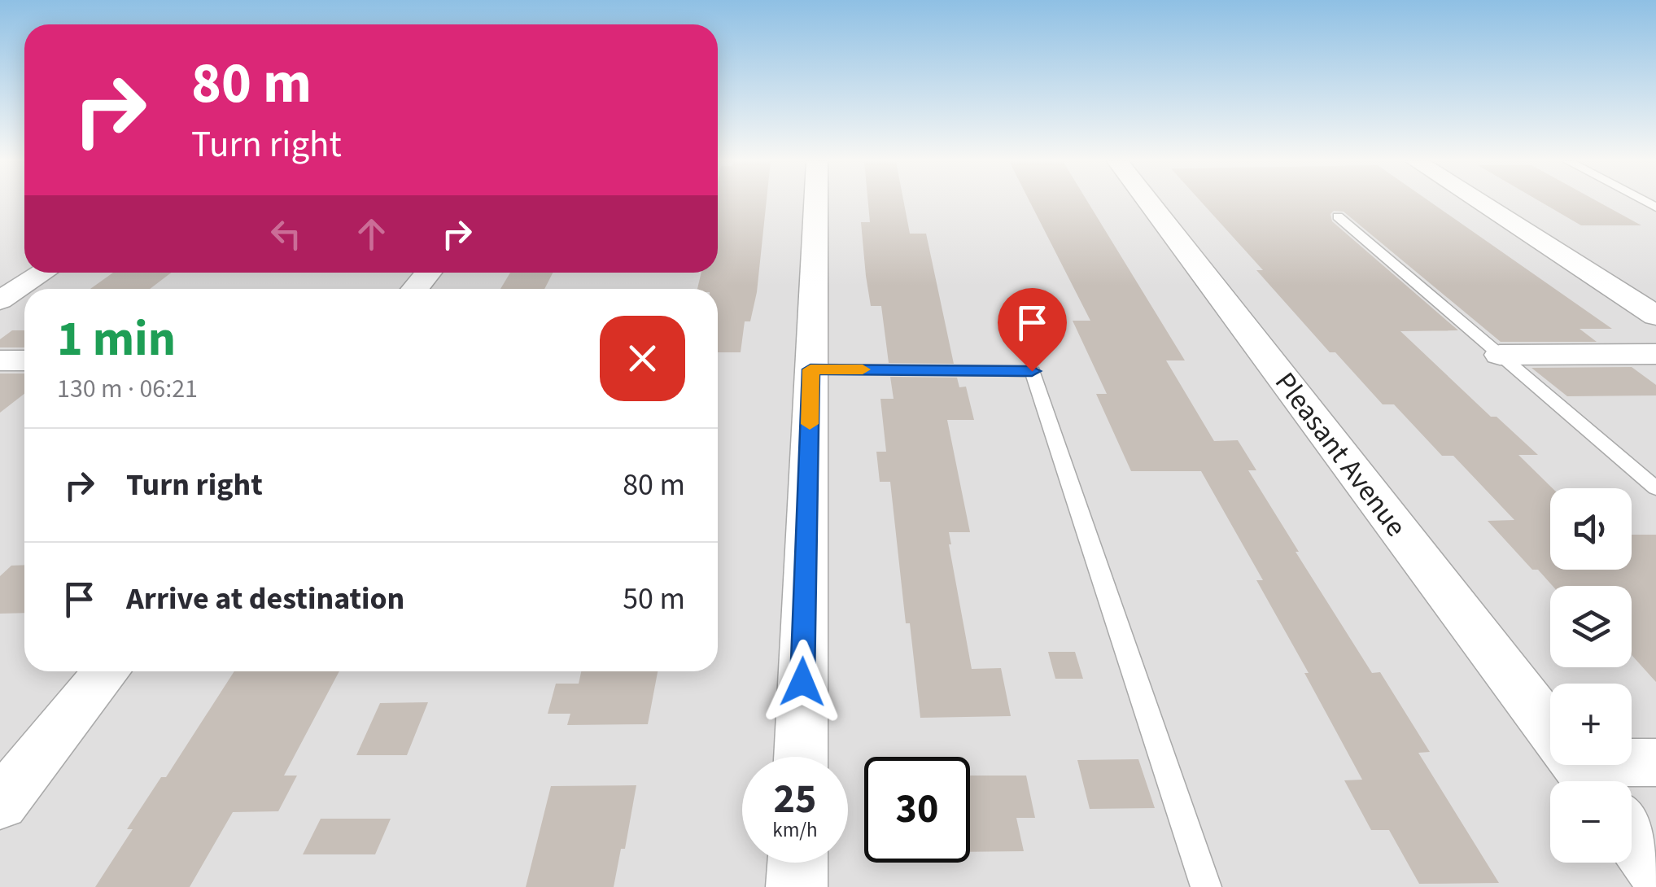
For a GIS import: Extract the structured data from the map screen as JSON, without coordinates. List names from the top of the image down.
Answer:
{
  "streets": {
    "street": ["Pleasant Avenue"]
  },
  "page": {
    "turn": ["80 m", "Turn right"],
    "heading": ["1 min", "130 m · 06:21"],
    "list": [
      {
        "name": "Turn right",
        "value": "80 m"
      },
      {
        "name": "Arrive at destination",
        "value": "50 m"
      }
    ],
    "map_buttons": ["+", "−"],
    "speed": "25 km/h",
    "limit": "30"
  }
}
